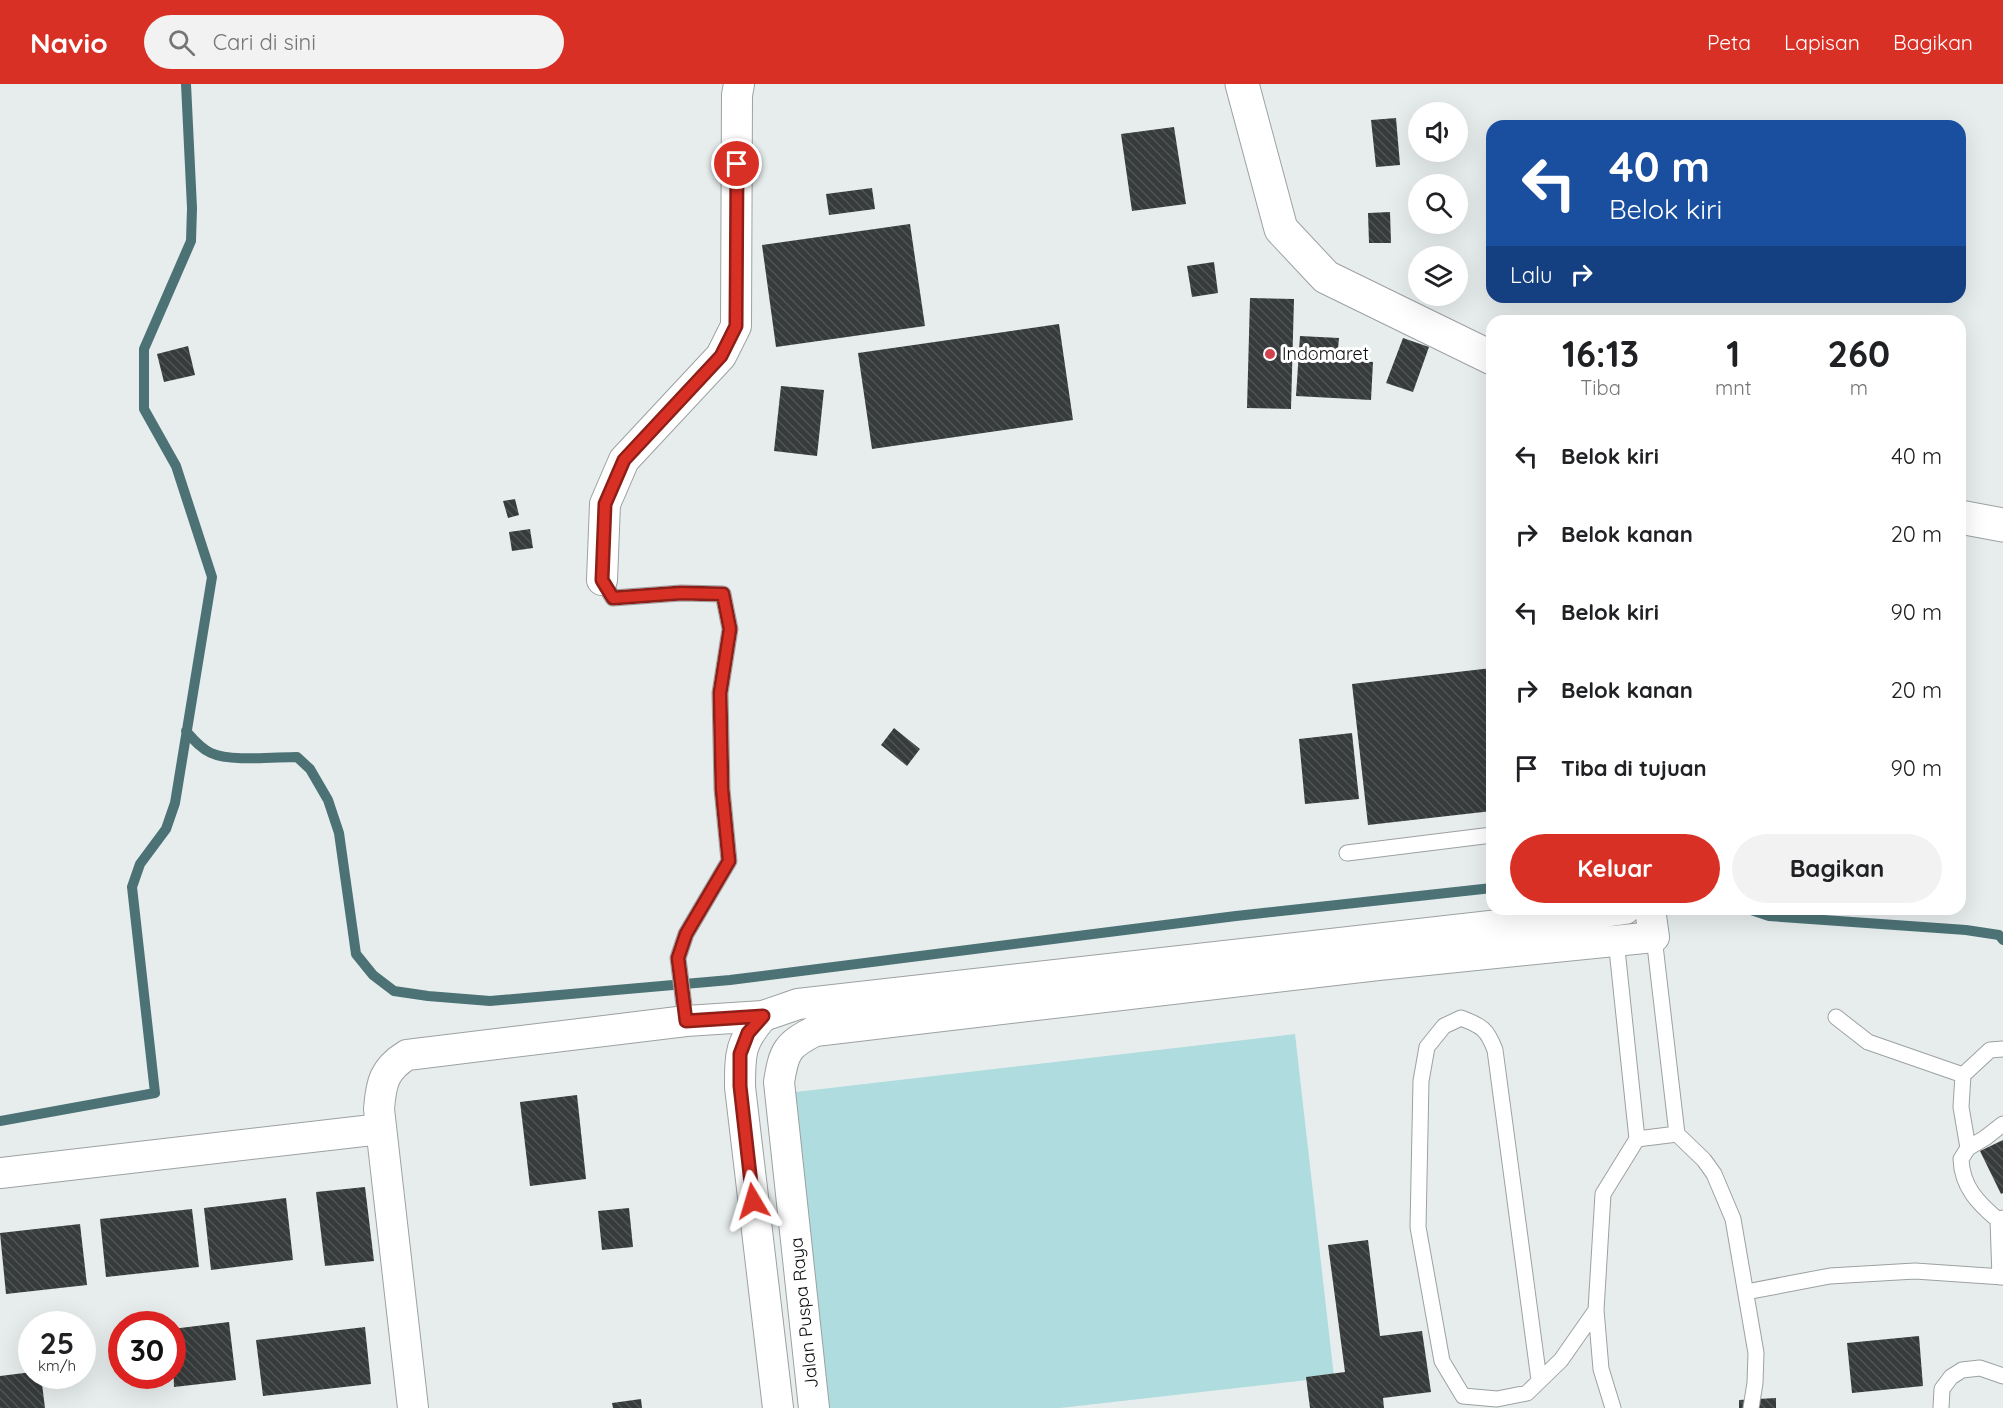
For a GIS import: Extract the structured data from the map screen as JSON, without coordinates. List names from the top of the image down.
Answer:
{
  "streets": {
    "street": ["Jalan Puspa Raya"]
  },
  "places": ["Indomaret"],
  "page": {
    "header": "Navio",
    "search": "Cari di sini",
    "nav": ["Peta", "Lapisan", "Bagikan"],
    "turn": ["40 m", "Belok kiri"],
    "then": "Lalu",
    "eta": [
      "16:13",
      "Tiba",
      "1",
      "mnt",
      "260",
      "m"
    ],
    "list": [
      {
        "name": "Belok kiri",
        "value": "40 m"
      },
      {
        "name": "Belok kanan",
        "value": "20 m"
      },
      {
        "name": "Belok kiri",
        "value": "90 m"
      },
      {
        "name": "Belok kanan",
        "value": "20 m"
      },
      {
        "name": "Tiba di tujuan",
        "value": "90 m"
      }
    ],
    "buttons": ["Keluar", "Bagikan"],
    "speed": "25 km/h",
    "limit": "30"
  }
}
